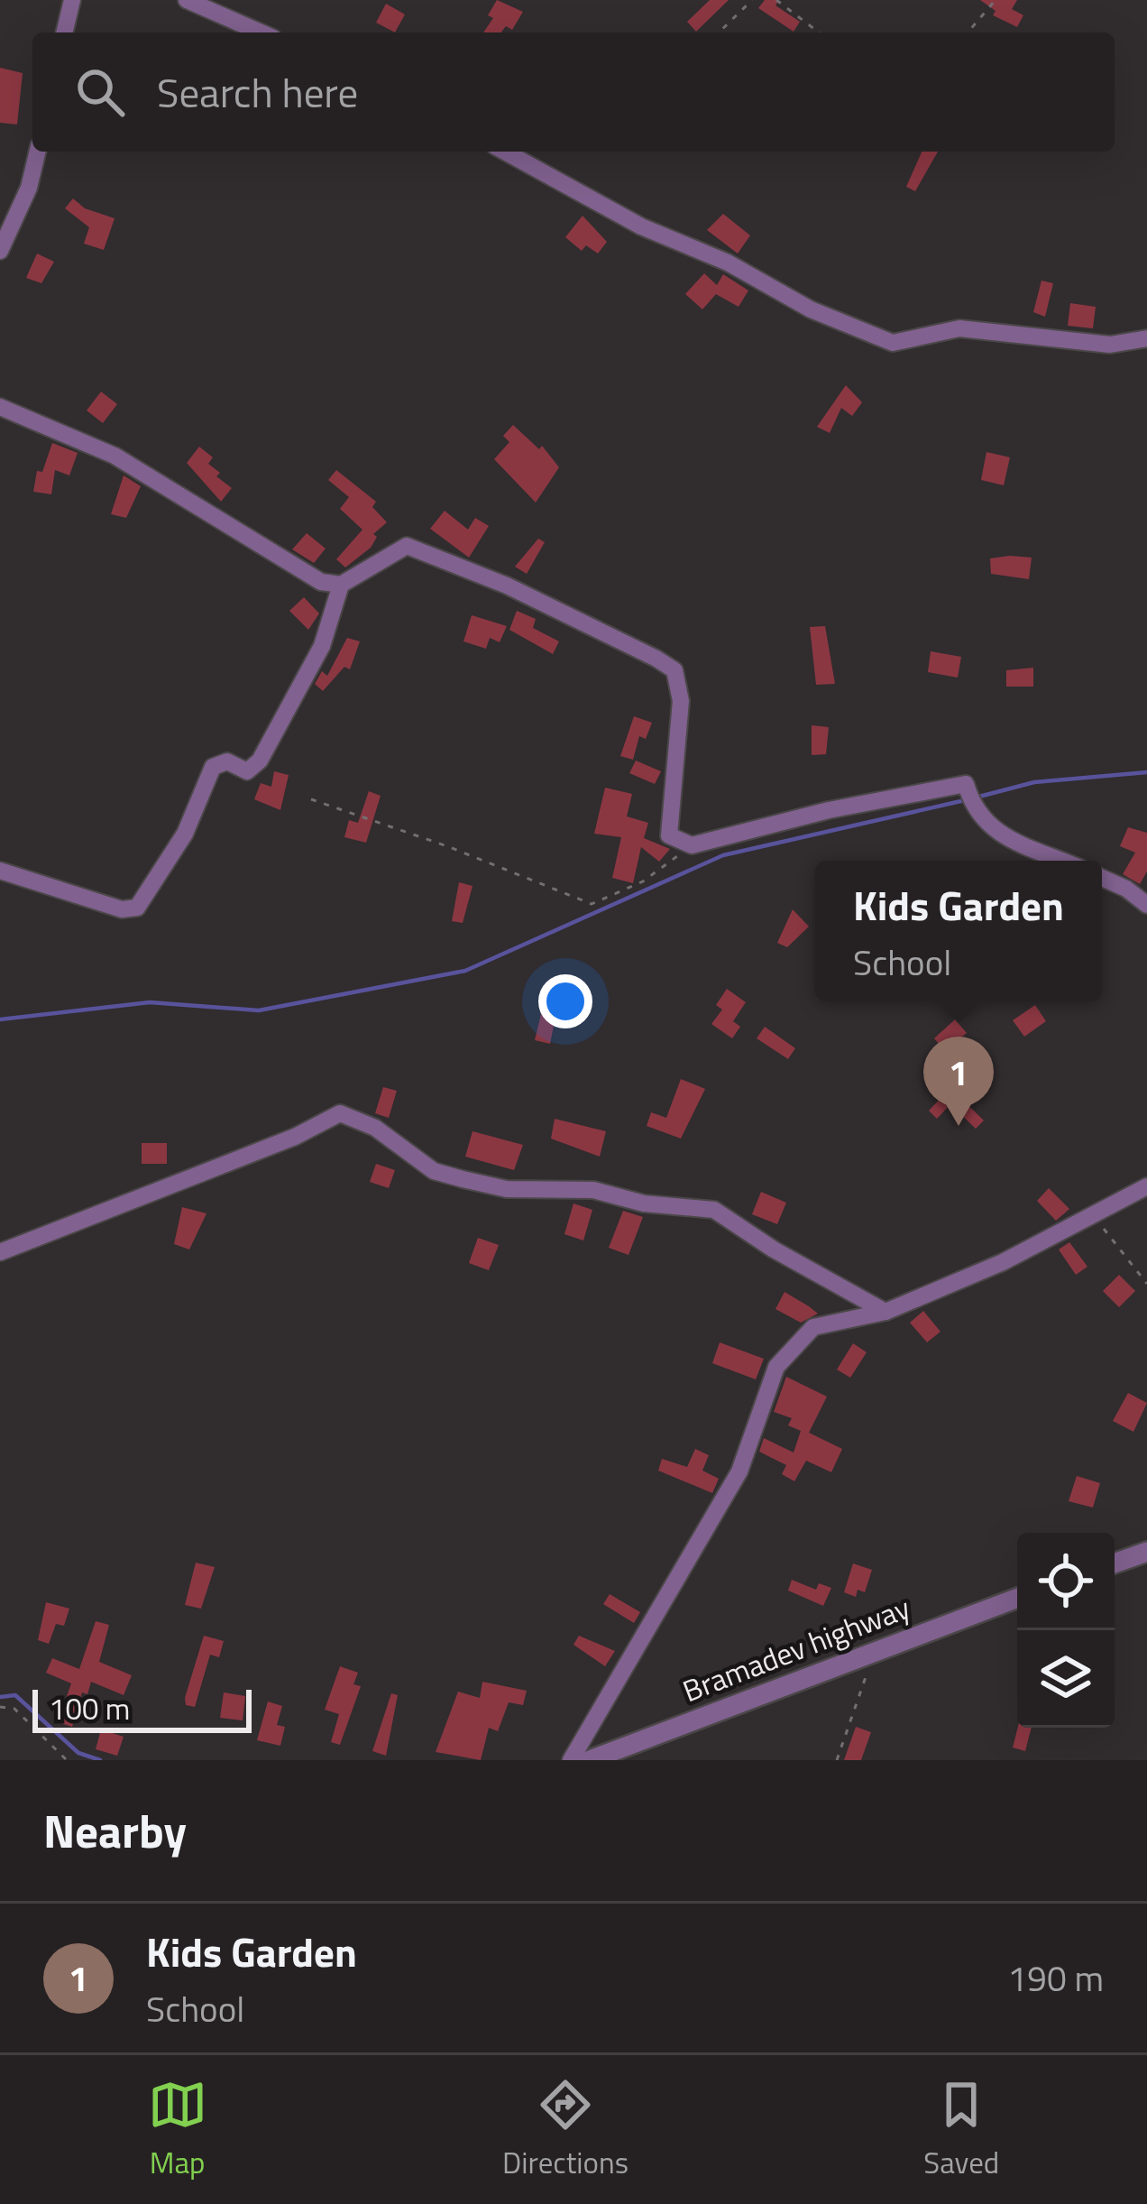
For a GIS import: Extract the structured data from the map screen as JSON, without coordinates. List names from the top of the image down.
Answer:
{
  "streets": {
    "street": ["Bramadev highway"]
  },
  "scale_bar": "100 m",
  "page": {
    "search": "Search here",
    "popup": ["Kids Garden", "School"],
    "pins": "1",
    "scale": "100 m",
    "heading": "Nearby",
    "list": [
      {
        "mark": "1",
        "name": "Kids Garden",
        "note": "School",
        "value": "190 m"
      }
    ],
    "nav": ["Map", "Directions", "Saved"]
  }
}
